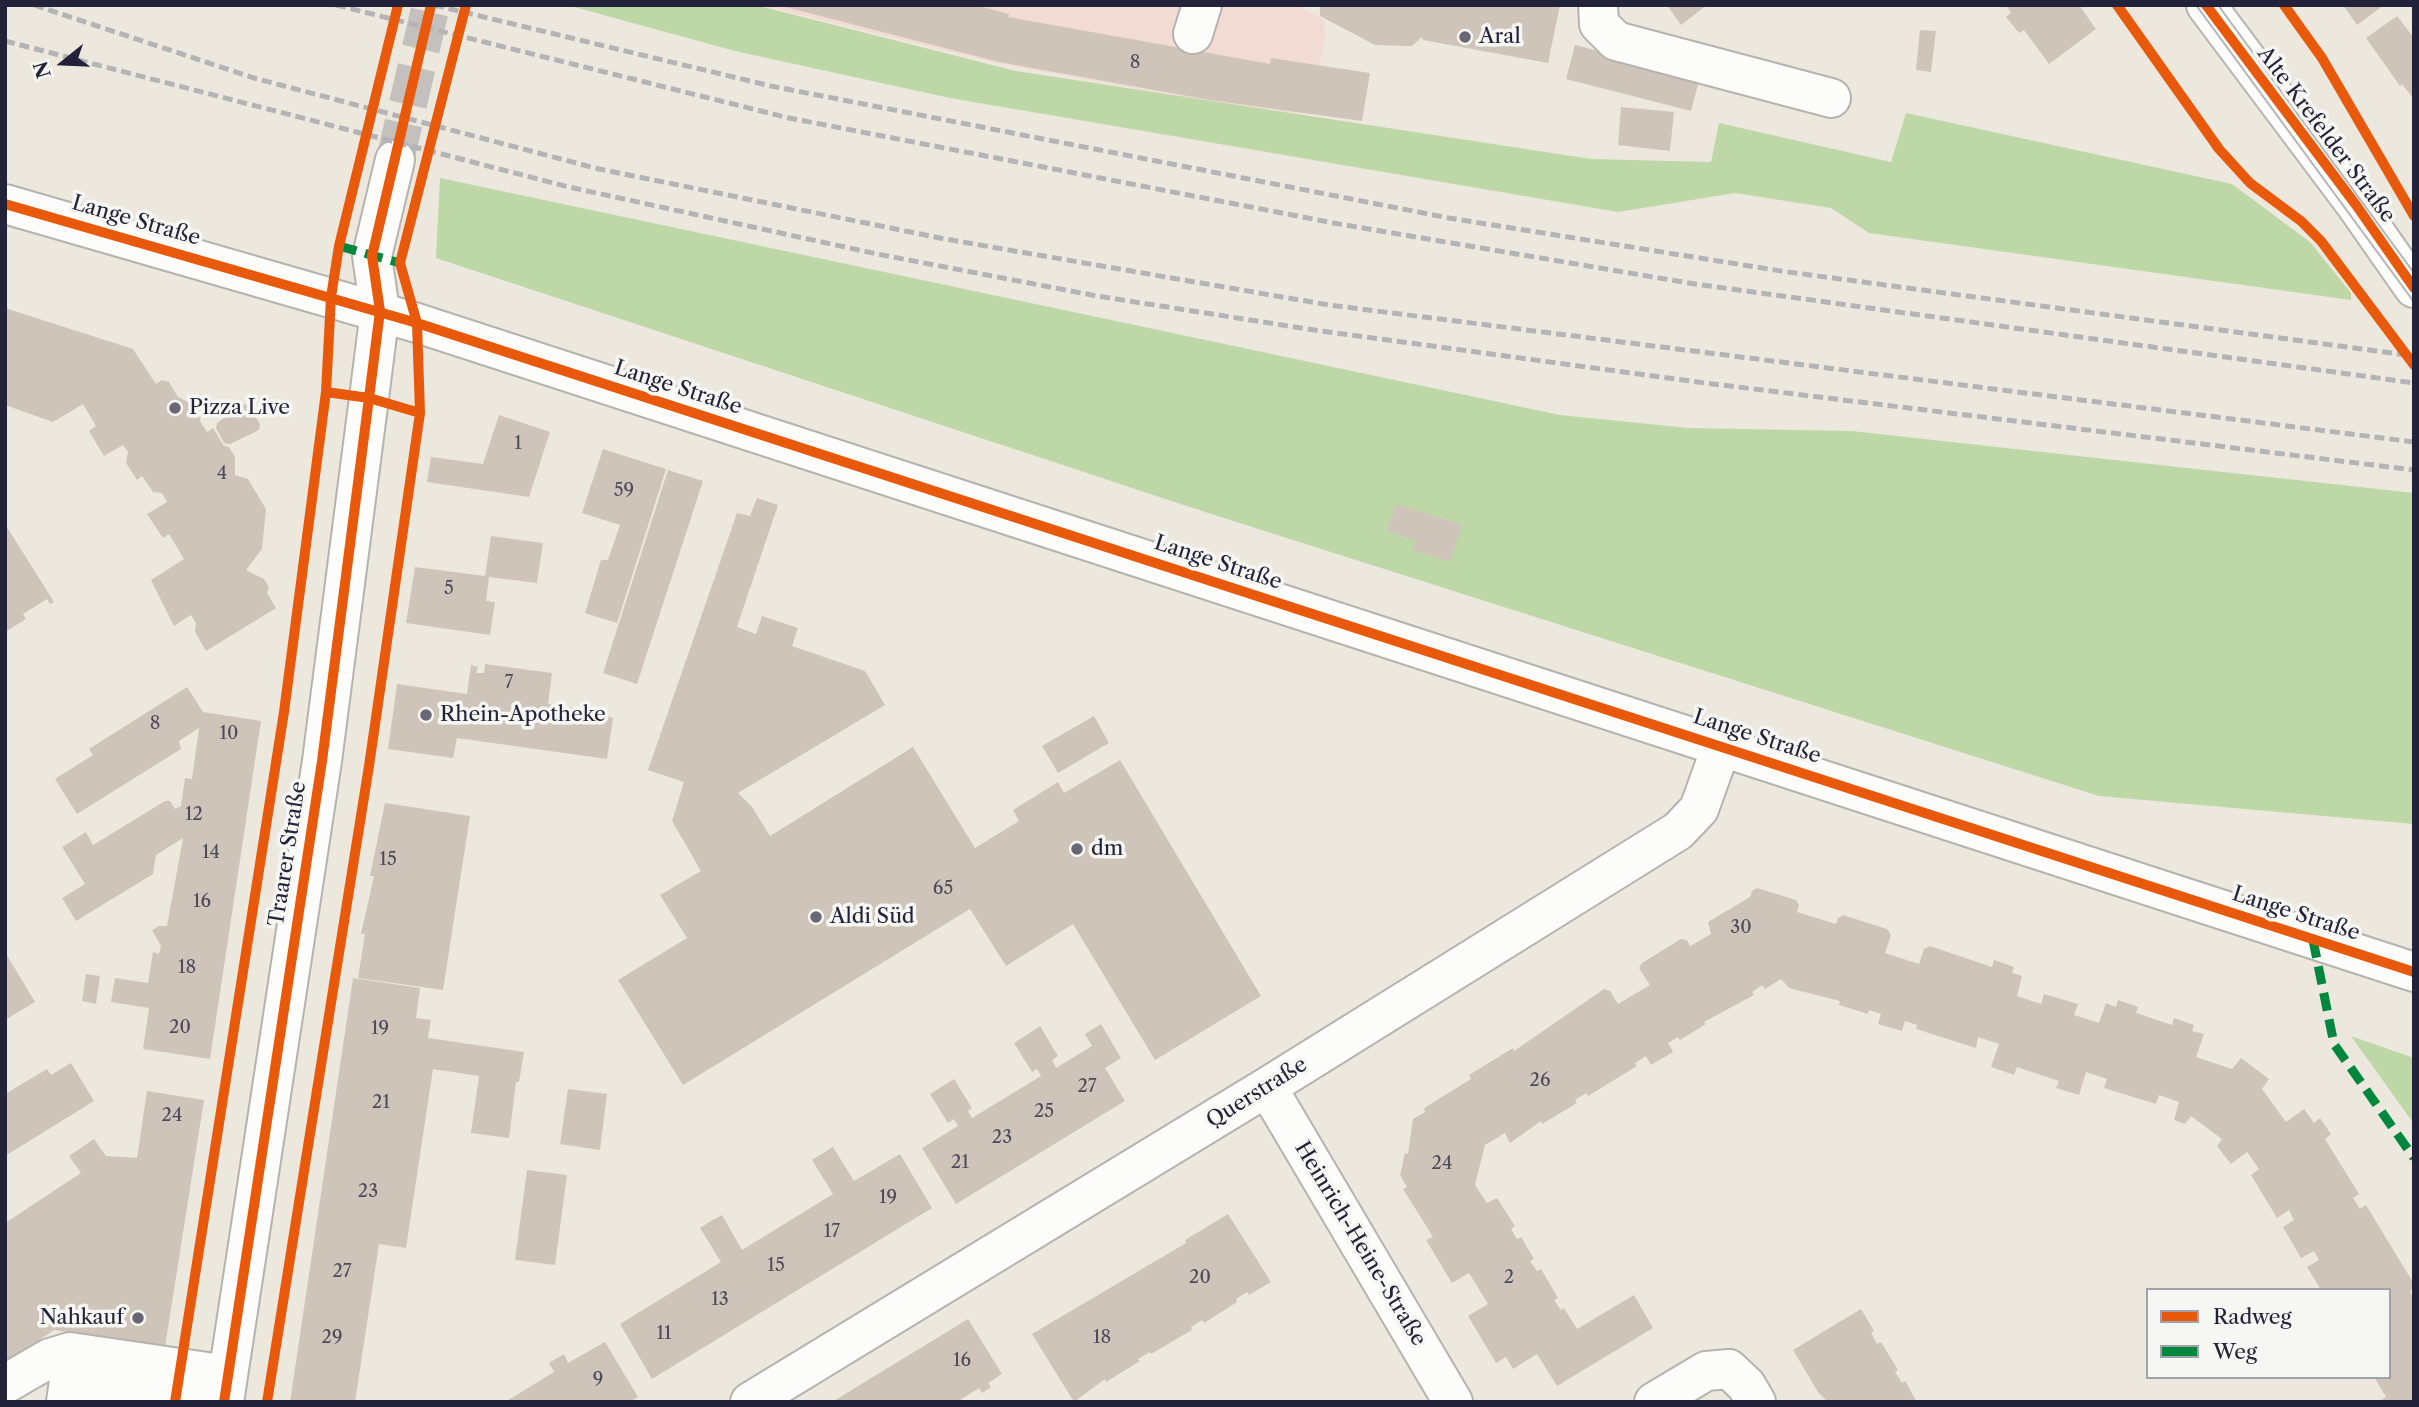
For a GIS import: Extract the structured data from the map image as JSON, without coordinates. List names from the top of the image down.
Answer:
{
  "streets": {
    "street": [
      "Alte Krefelder Straße",
      "Lange Straße",
      "Traarer Straße",
      "Querstraße",
      "Heinrich-Heine-Straße"
    ]
  },
  "crossings": [
    ["Lange Straße", "Traarer Straße"],
    ["Lange Straße", "Querstraße"],
    ["Querstraße", "Heinrich-Heine-Straße"]
  ],
  "places": [
    "Aral",
    "Pizza Live",
    "Rhein-Apotheke",
    "dm",
    "Aldi Süd",
    "Nahkauf"
  ],
  "house_numbers": [
    "8",
    "1",
    "4",
    "59",
    "5",
    "7",
    "8",
    "10",
    "12",
    "14",
    "15",
    "65",
    "16",
    "30",
    "18",
    "20",
    "19",
    "26",
    "27",
    "21",
    "25",
    "24",
    "23",
    "21",
    "24",
    "23",
    "19",
    "17",
    "15",
    "27",
    "20",
    "2",
    "13",
    "11",
    "29",
    "18",
    "16",
    "9"
  ],
  "legend": ["Radweg", "Weg"],
  "north": "left"
}
